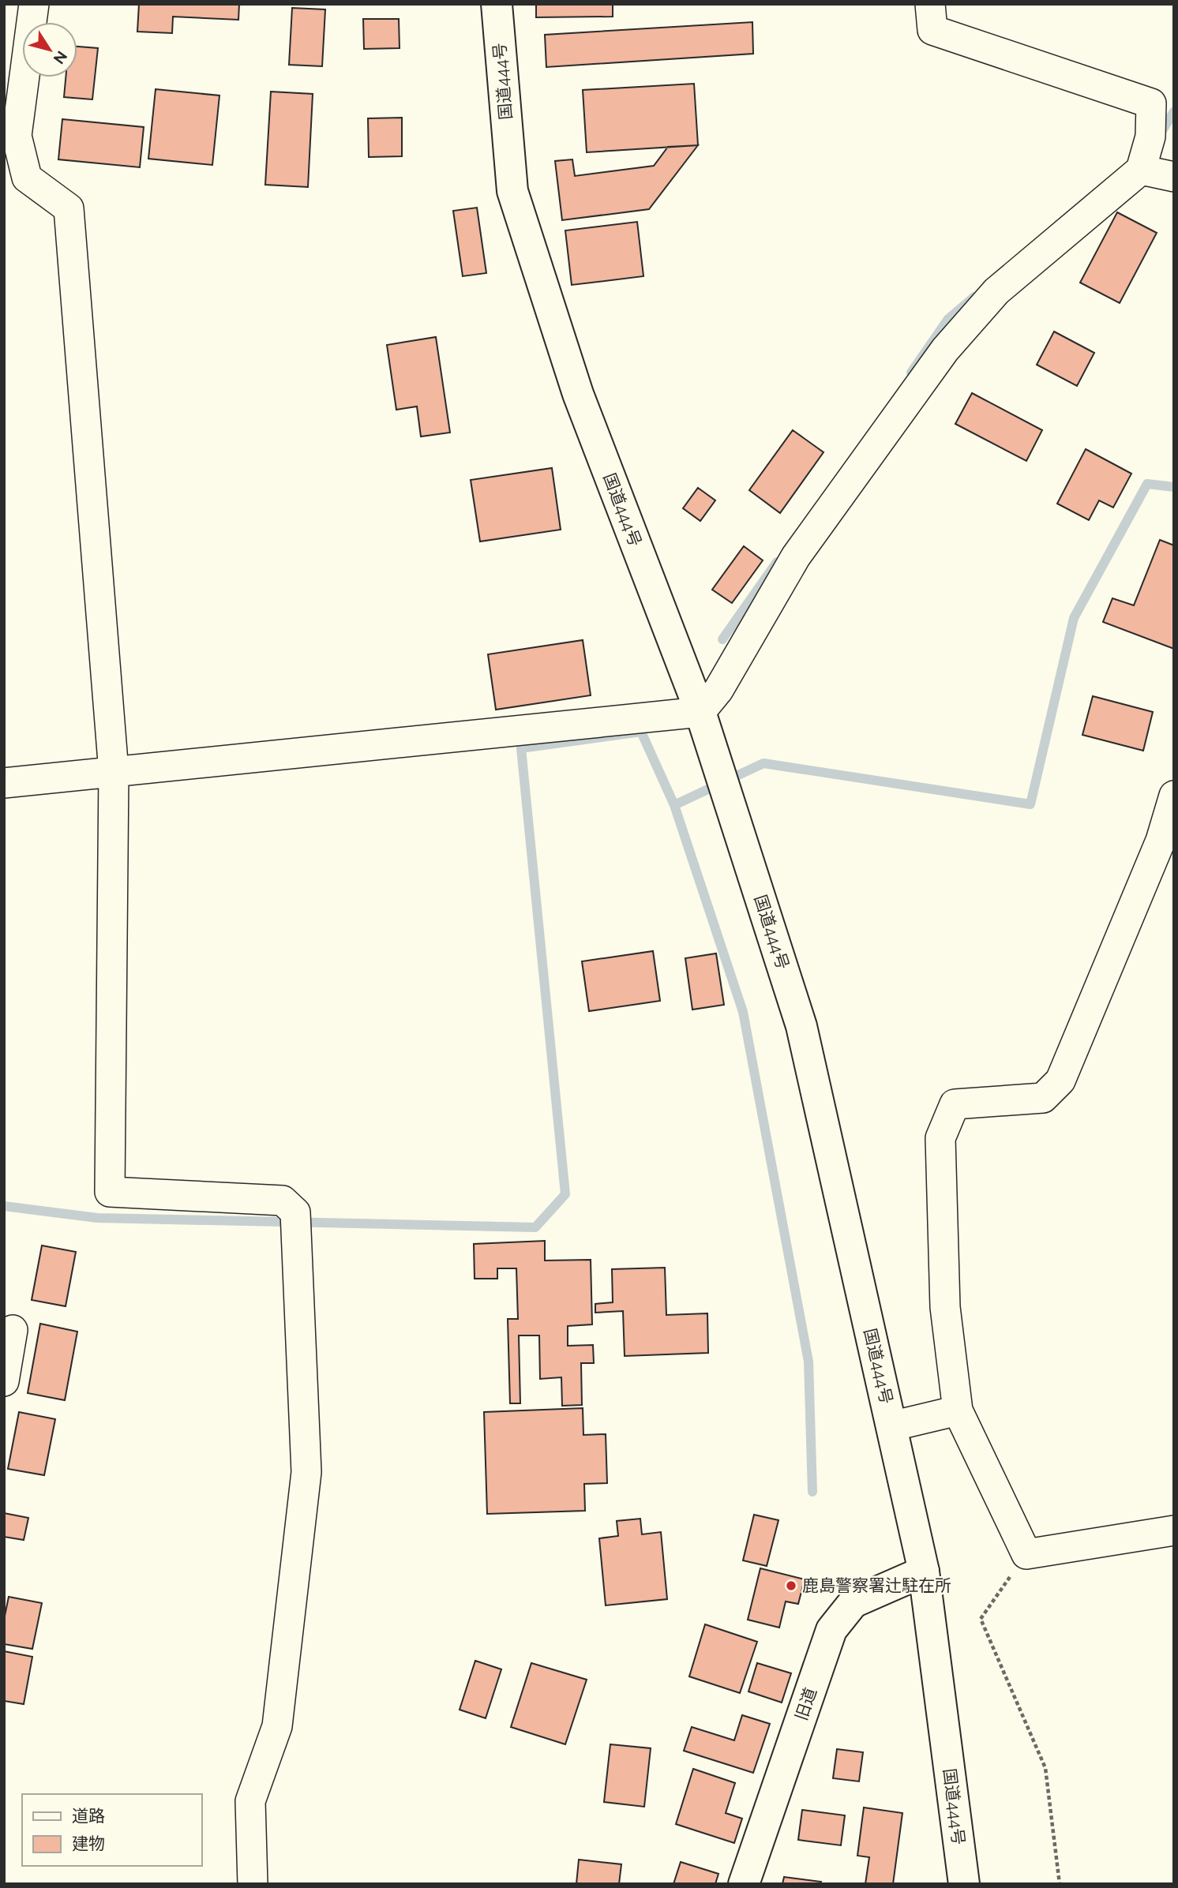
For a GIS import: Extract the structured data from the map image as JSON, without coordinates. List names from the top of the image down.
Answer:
{
  "streets": {
    "main road": ["国道444号", "旧道"]
  },
  "crossings": [
    ["国道444号", "旧道"]
  ],
  "places": ["鹿島警察署辻駐在所"],
  "legend": ["道路", "建物"],
  "north": "bottom right"
}
